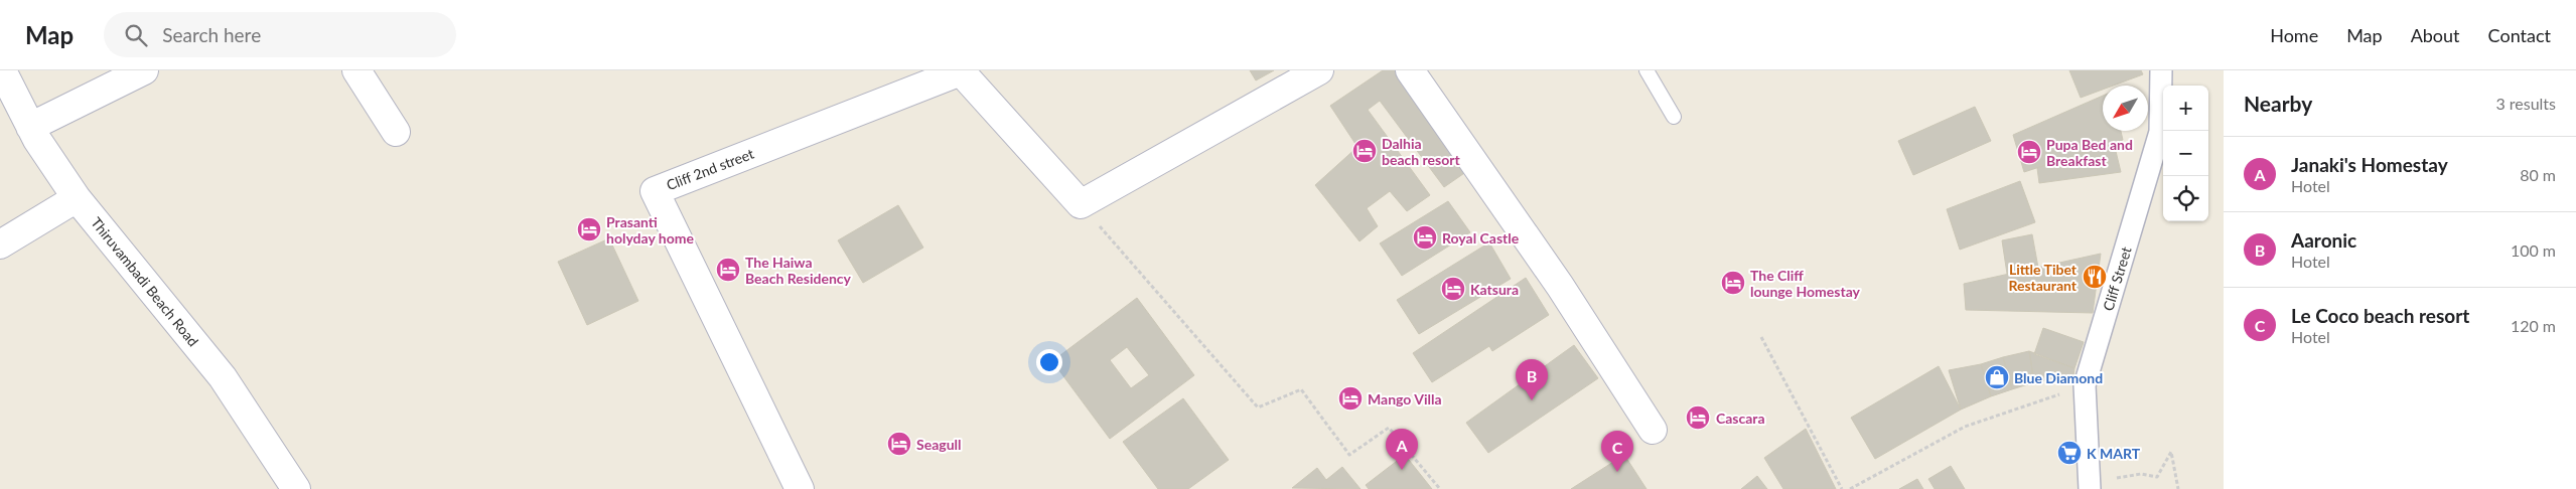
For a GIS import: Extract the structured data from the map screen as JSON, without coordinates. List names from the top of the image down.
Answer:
{
  "streets": {
    "street": ["Cliff 2nd street", "Cliff Street", "Thiruvambadi Beach Road"]
  },
  "places": {
    "hotel": [
      "Dalhia beach resort",
      "Pupa Bed and Breakfast",
      "Prasanti holyday home",
      "Royal Castle",
      "The Haiwa Beach Residency",
      "The Cliff lounge Homestay",
      "Katsura",
      "Mango Villa",
      "Cascara",
      "Seagull"
    ],
    "restaurant": ["Little Tibet Restaurant"],
    "shop": ["Blue Diamond"],
    "supermarket": ["K MART"]
  },
  "north": "bottom left",
  "page": {
    "header": "Map",
    "search": "Search here",
    "nav": [
      "Home",
      "Map",
      "About",
      "Contact"
    ],
    "heading": ["Nearby", "3 results"],
    "map_buttons": ["+", "−"],
    "list": [
      {
        "mark": "A",
        "name": "Janaki's Homestay",
        "note": "Hotel",
        "value": "80 m"
      },
      {
        "mark": "B",
        "name": "Aaronic",
        "note": "Hotel",
        "value": "100 m"
      },
      {
        "mark": "C",
        "name": "Le Coco beach resort",
        "note": "Hotel",
        "value": "120 m"
      }
    ],
    "pins": ["B", "A", "C"]
  }
}
